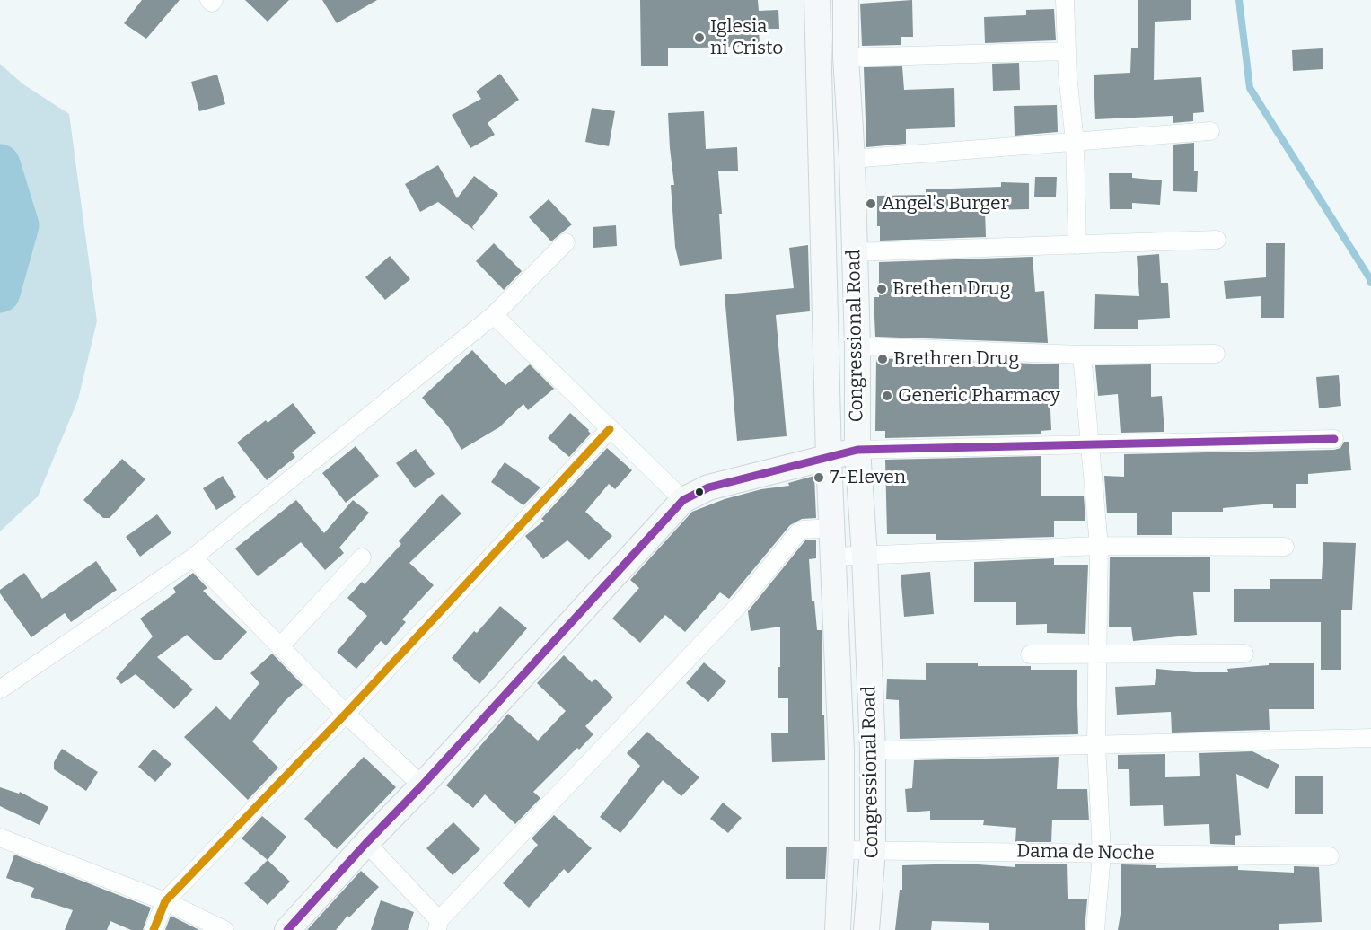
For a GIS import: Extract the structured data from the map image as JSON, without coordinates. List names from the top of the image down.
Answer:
{
  "streets": {
    "main road": ["Congressional Road"],
    "street": ["Dama de Noche"]
  },
  "crossings": [
    ["Congressional Road", "Dama de Noche"]
  ],
  "places": [
    "Iglesia ni Cristo",
    "Angel's Burger",
    "Brethen Drug",
    "Brethren Drug",
    "Generic Pharmacy",
    "7-Eleven"
  ]
}
